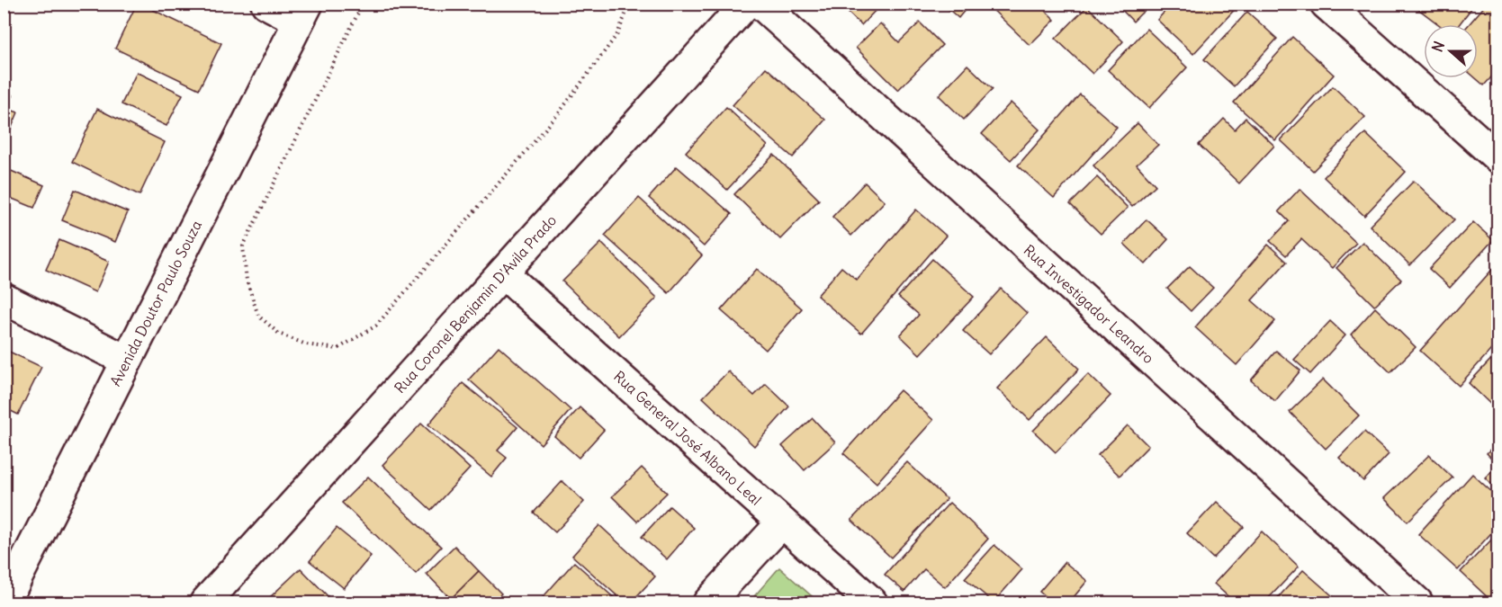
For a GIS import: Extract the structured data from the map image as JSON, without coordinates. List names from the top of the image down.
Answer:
{
  "streets": {
    "street": [
      "Avenida Doutor Paulo Souza",
      "Rua Coronel Benjamin D'Avila Prado",
      "Rua Investigador Leandro",
      "Rua General José Albano Leal"
    ]
  },
  "crossings": [
    ["Rua Coronel Benjamin D'Avila Prado", "Rua General José Albano Leal"]
  ],
  "north": "left"
}
